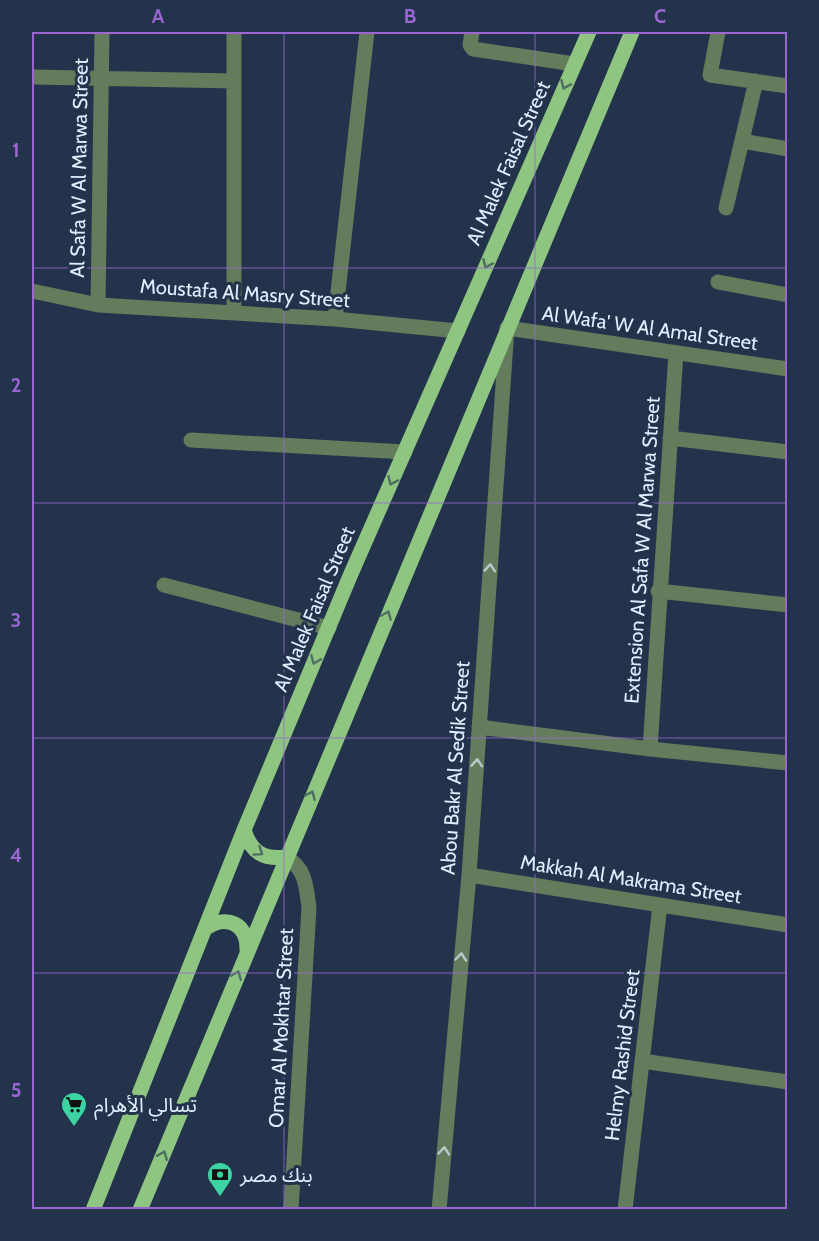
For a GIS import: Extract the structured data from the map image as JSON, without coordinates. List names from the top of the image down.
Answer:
{
  "streets": {
    "main road": ["Al Malek Faisal Street"],
    "street": [
      "Al Safa W Al Marwa Street",
      "Moustafa Al Masry Street",
      "Al Wafa' W Al Amal Street",
      "Extension Al Safa W Al Marwa Street",
      "Abou Bakr Al Sedik Street",
      "Makkah Al Makrama Street",
      "Omar Al Mokhtar Street",
      "Helmy Rashid Street"
    ]
  },
  "crossings": [
    ["Al Malek Faisal Street", "Moustafa Al Masry Street"],
    ["Al Safa W Al Marwa Street", "Moustafa Al Masry Street"],
    ["Al Wafa' W Al Amal Street", "Extension Al Safa W Al Marwa Street"],
    ["Al Wafa' W Al Amal Street", "Abou Bakr Al Sedik Street"],
    ["Abou Bakr Al Sedik Street", "Makkah Al Makrama Street"],
    ["Makkah Al Makrama Street", "Helmy Rashid Street"]
  ],
  "one_way": ["Abou Bakr Al Sedik Street"],
  "places": {
    "supermarket": ["تسالي الأهرام"],
    "bank": ["بنك مصر"]
  },
  "grid": {
    "columns": ["A", "B", "C"],
    "rows": [
      "1",
      "2",
      "3",
      "4",
      "5"
    ]
  }
}
